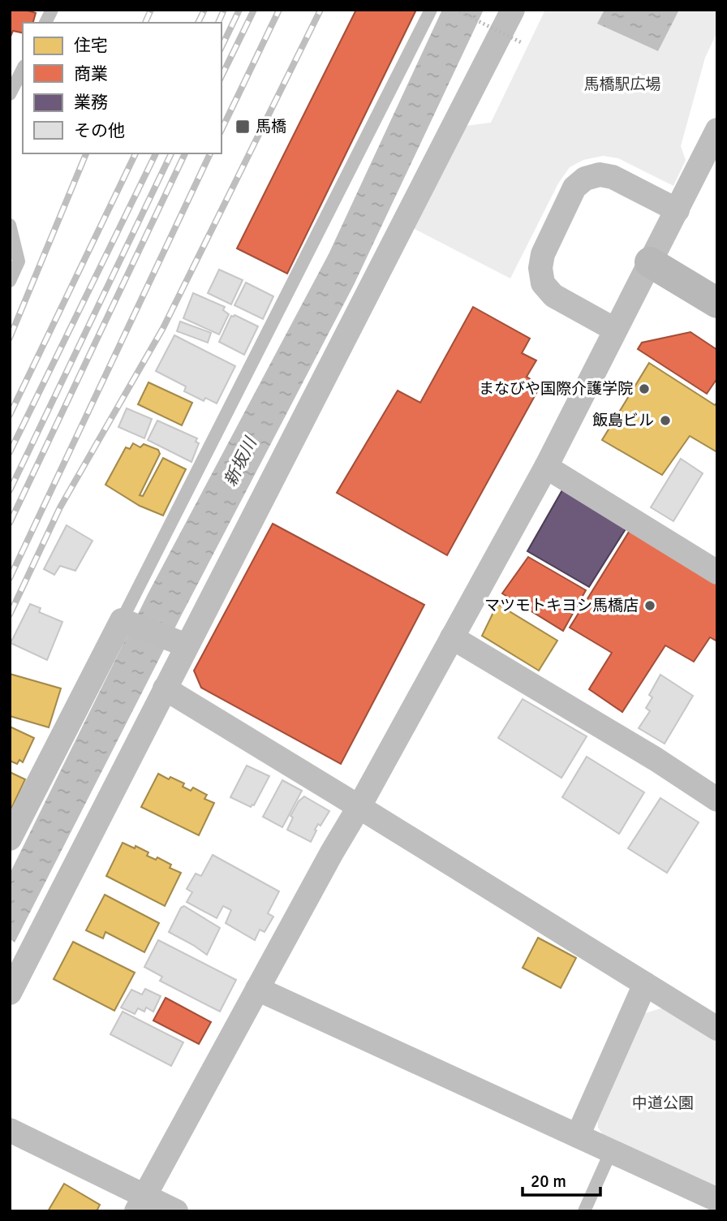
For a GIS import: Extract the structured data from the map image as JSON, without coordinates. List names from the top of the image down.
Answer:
{
  "water": ["新坂川"],
  "parks": ["馬橋駅広場", "中道公園"],
  "places": {
    "transit": ["馬橋"],
    "other": ["まなびや国際介護学院", "飯島ビル", "マツモトキヨシ馬橋店"]
  },
  "legend": [
    "住宅",
    "商業",
    "業務",
    "その他"
  ],
  "scale_bar": "20 m"
}
